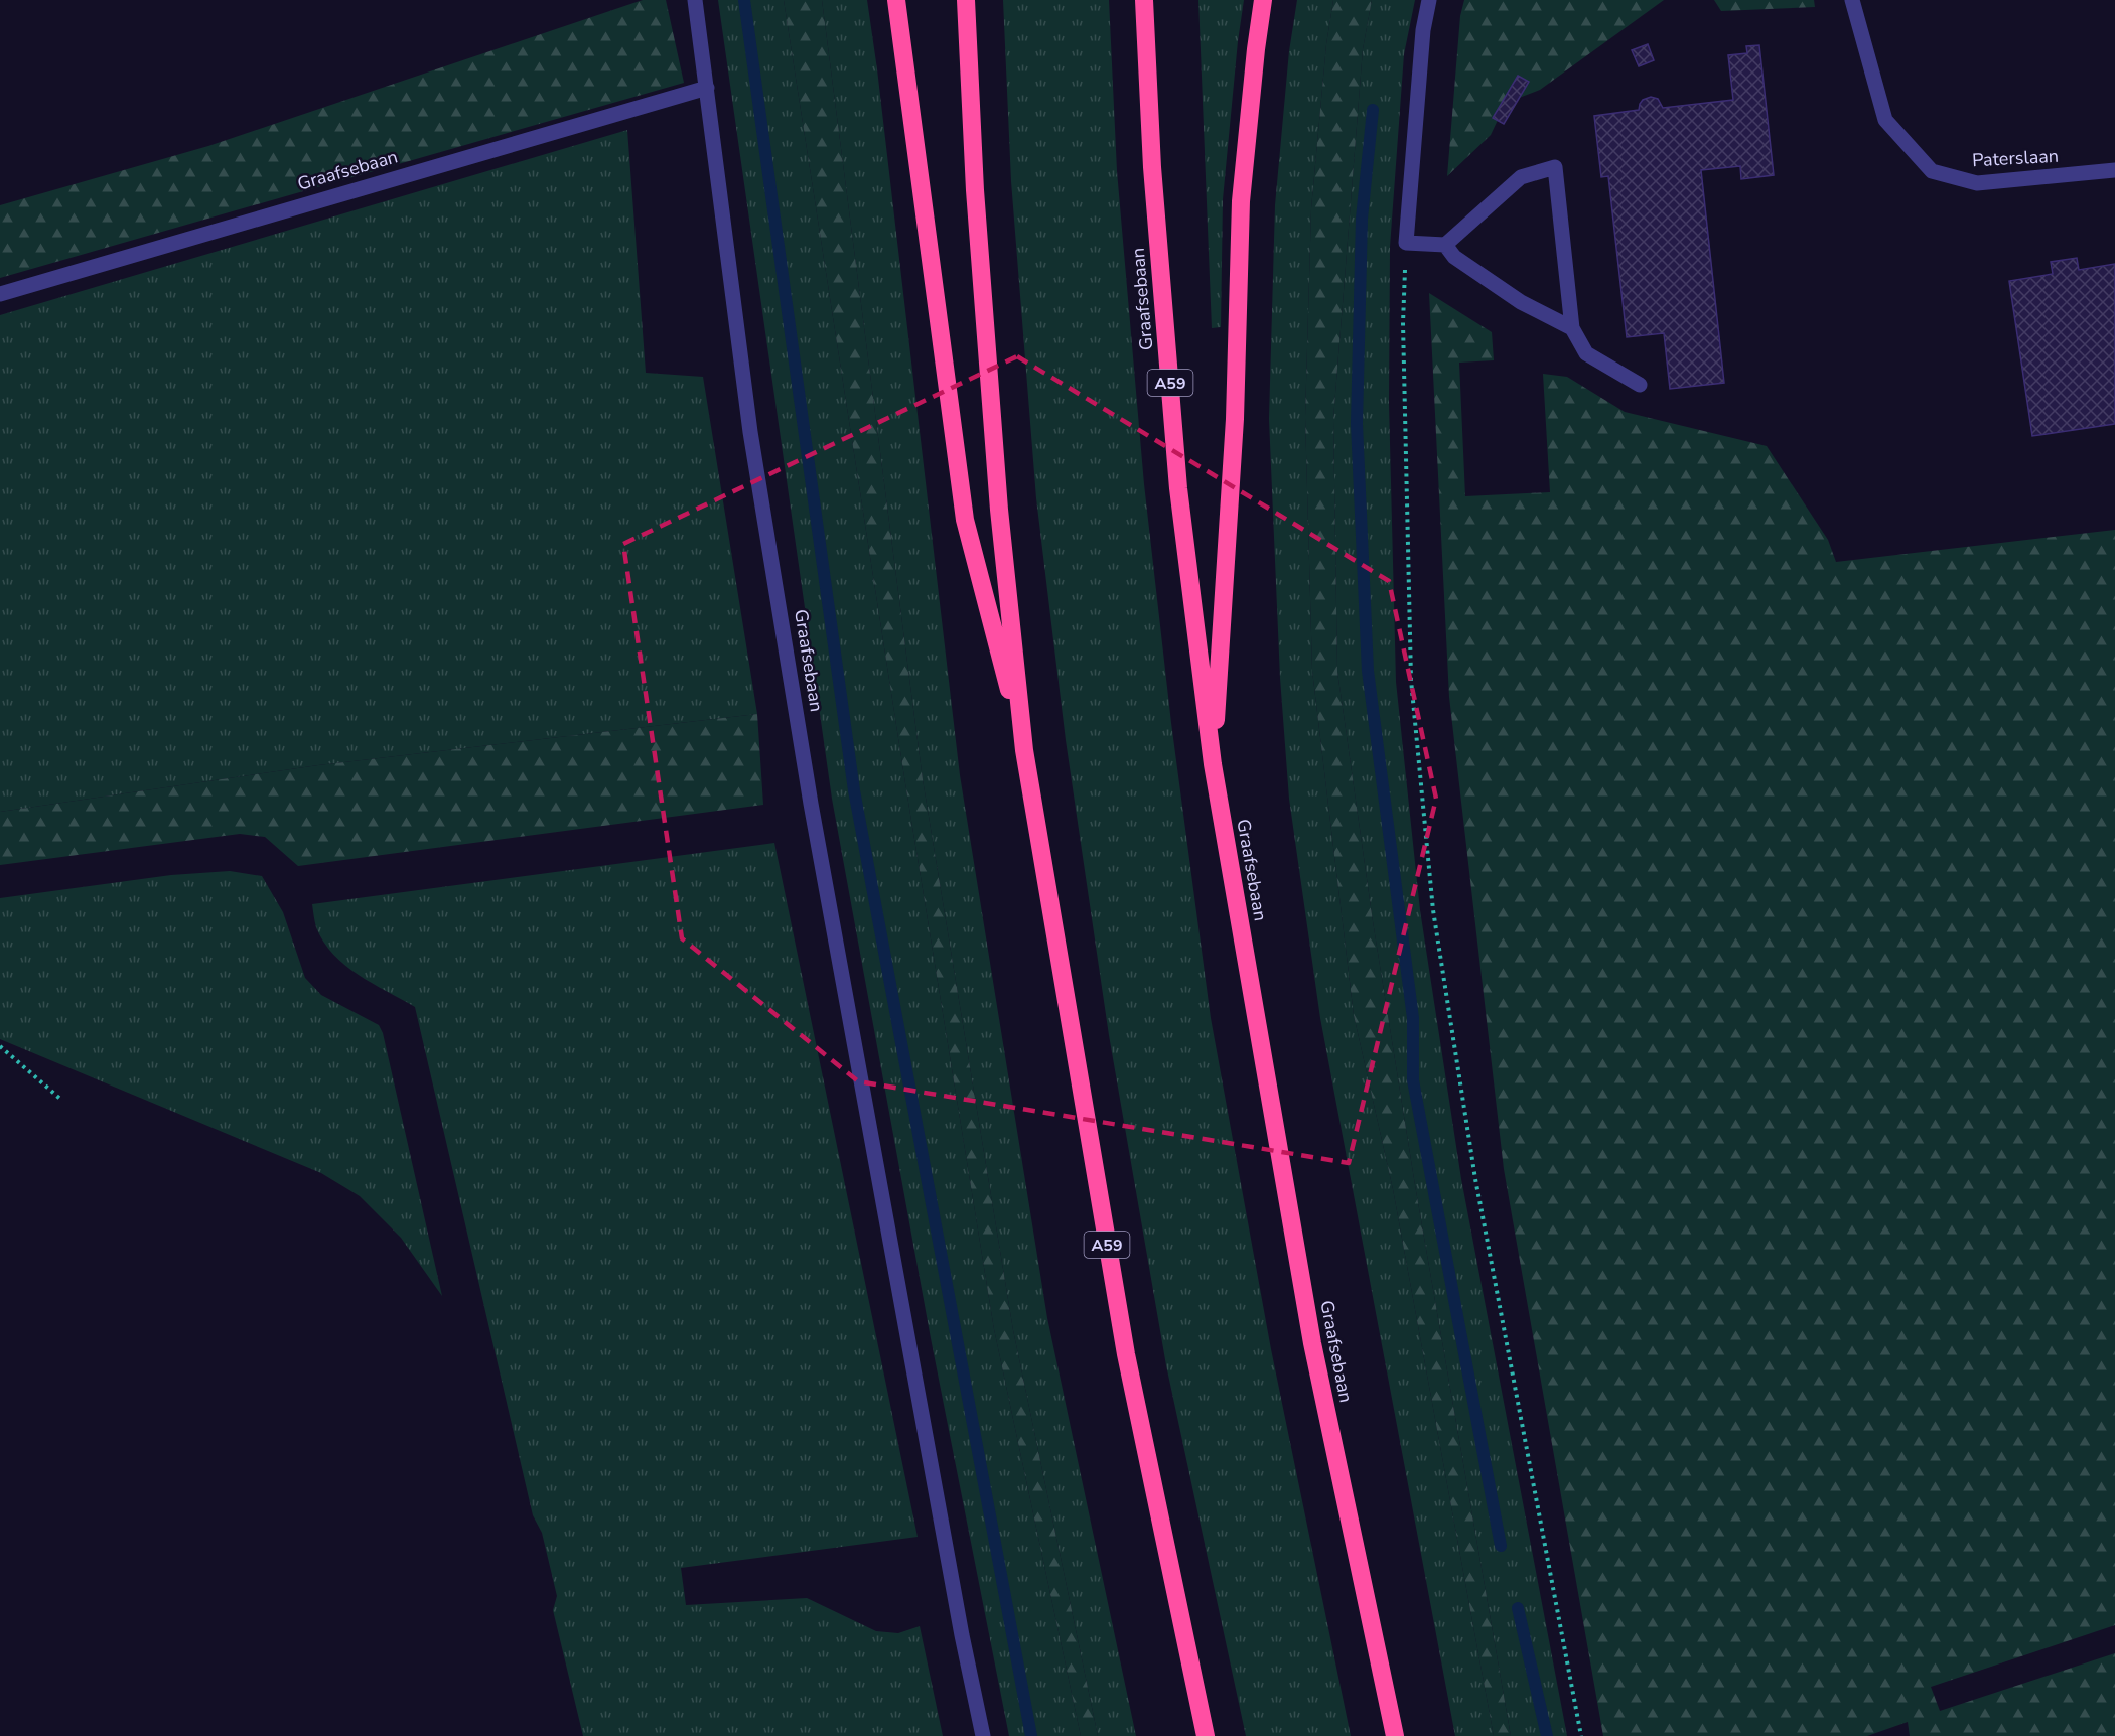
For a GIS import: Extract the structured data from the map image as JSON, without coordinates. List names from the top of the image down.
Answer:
{
  "streets": {
    "highway": ["Graafsebaan", "A59"],
    "street": ["Paterslaan"]
  },
  "crossings": [
    ["Graafsebaan", "A59"]
  ]
}
